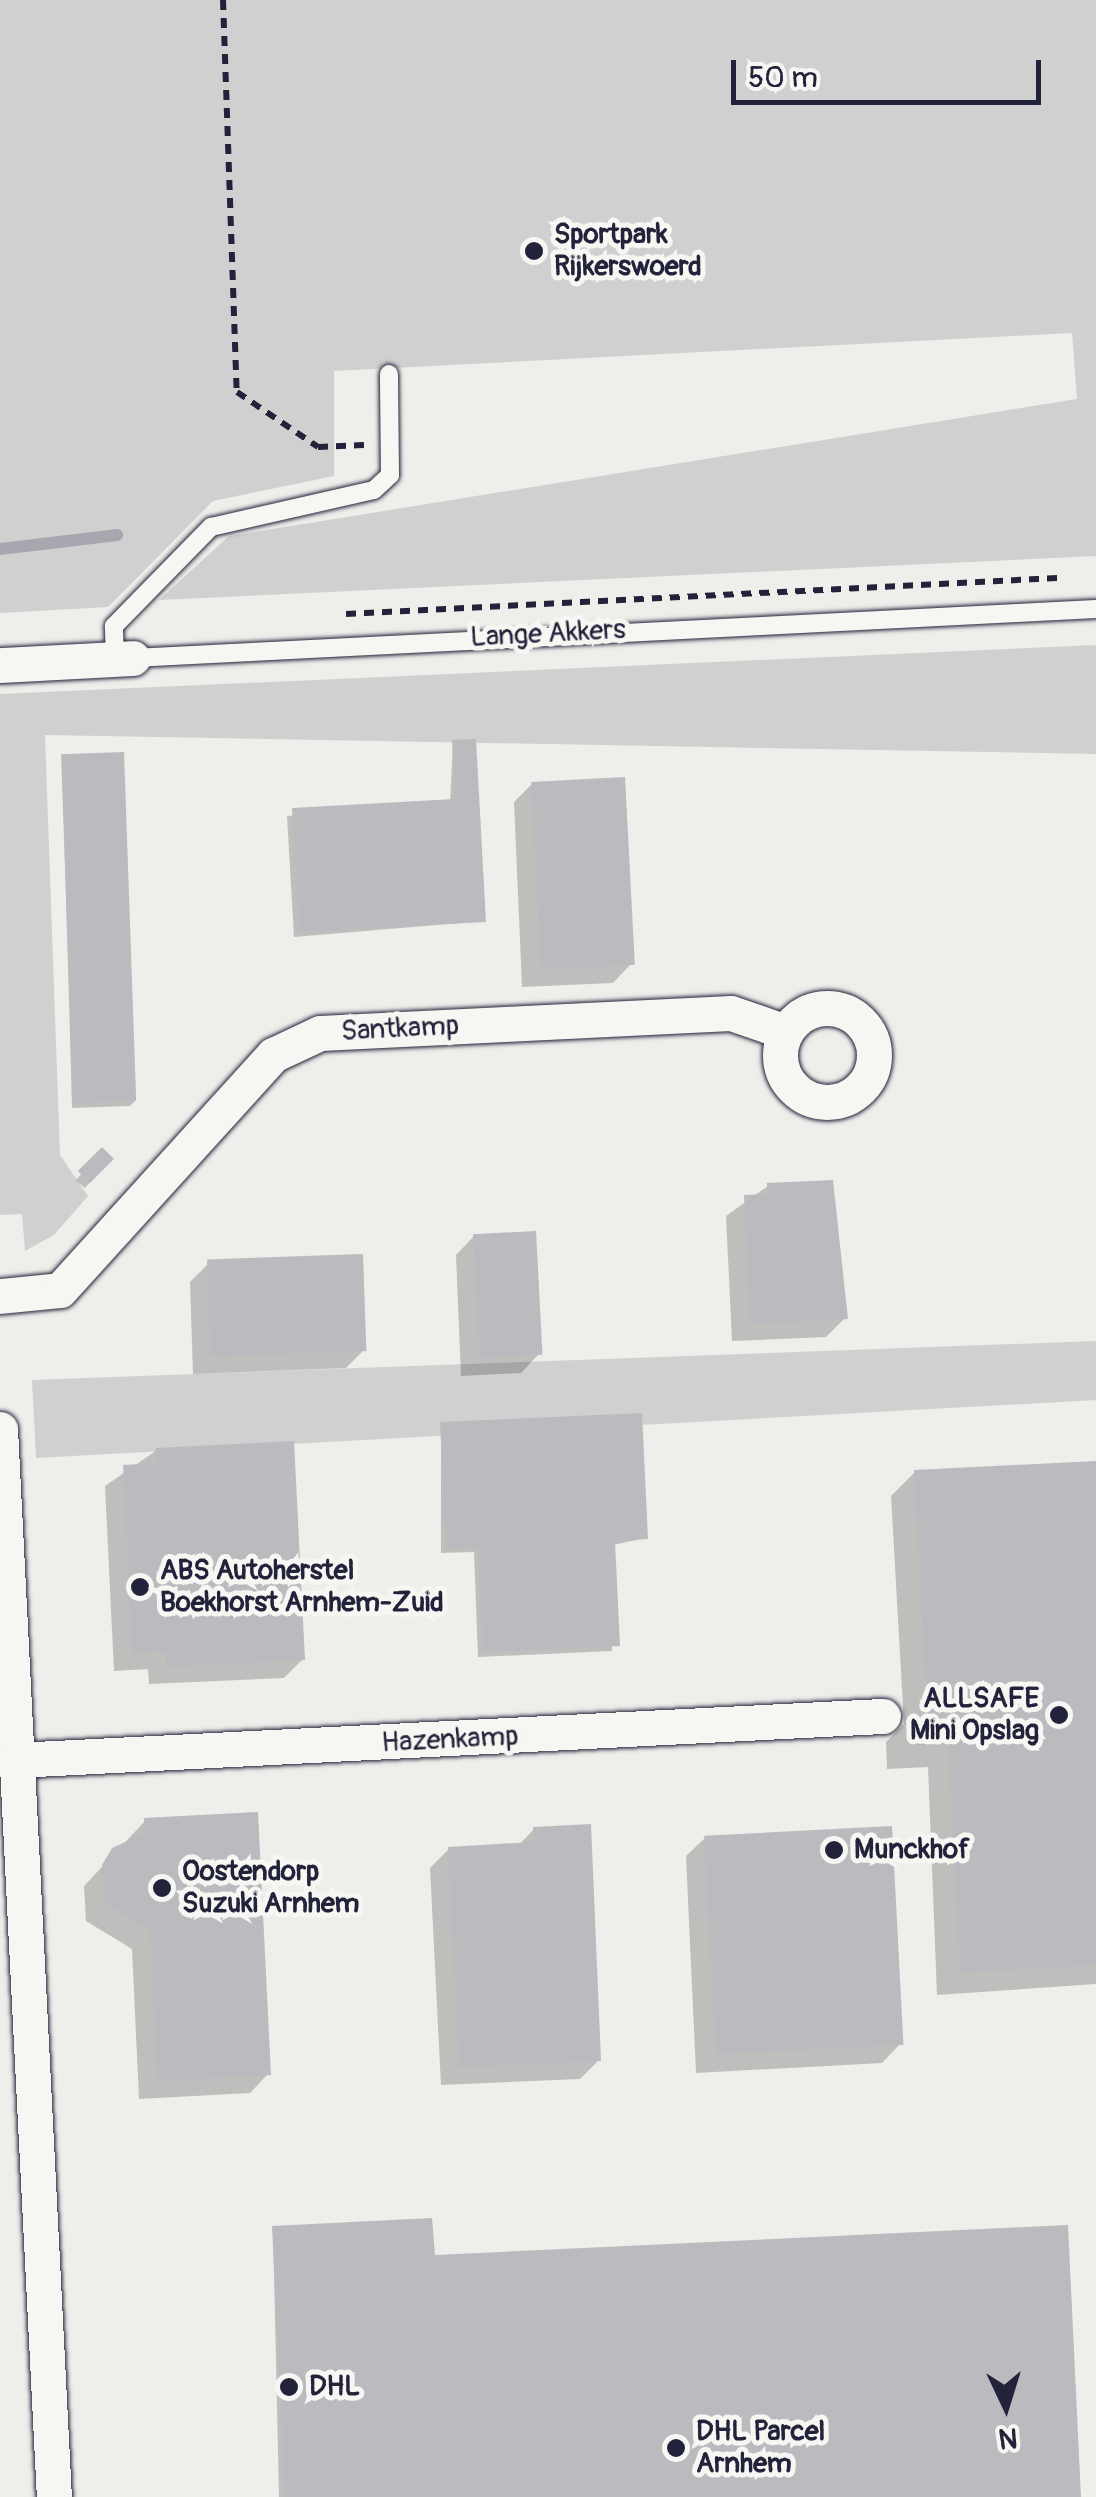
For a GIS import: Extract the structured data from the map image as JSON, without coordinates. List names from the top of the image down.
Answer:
{
  "streets": {
    "street": ["Lange Akkers", "Santkamp", "Hazenkamp"]
  },
  "places": [
    "Sportpark Rijkerswoerd",
    "ABS Autoherstel Boekhorst Arnhem-Zuid",
    "ALLSAFE Mini Opslag",
    "Munckhof",
    "Oostendorp Suzuki Arnhem",
    "DHL",
    "DHL Parcel Arnhem"
  ],
  "scale_bar": "50 m",
  "north": "bottom"
}
